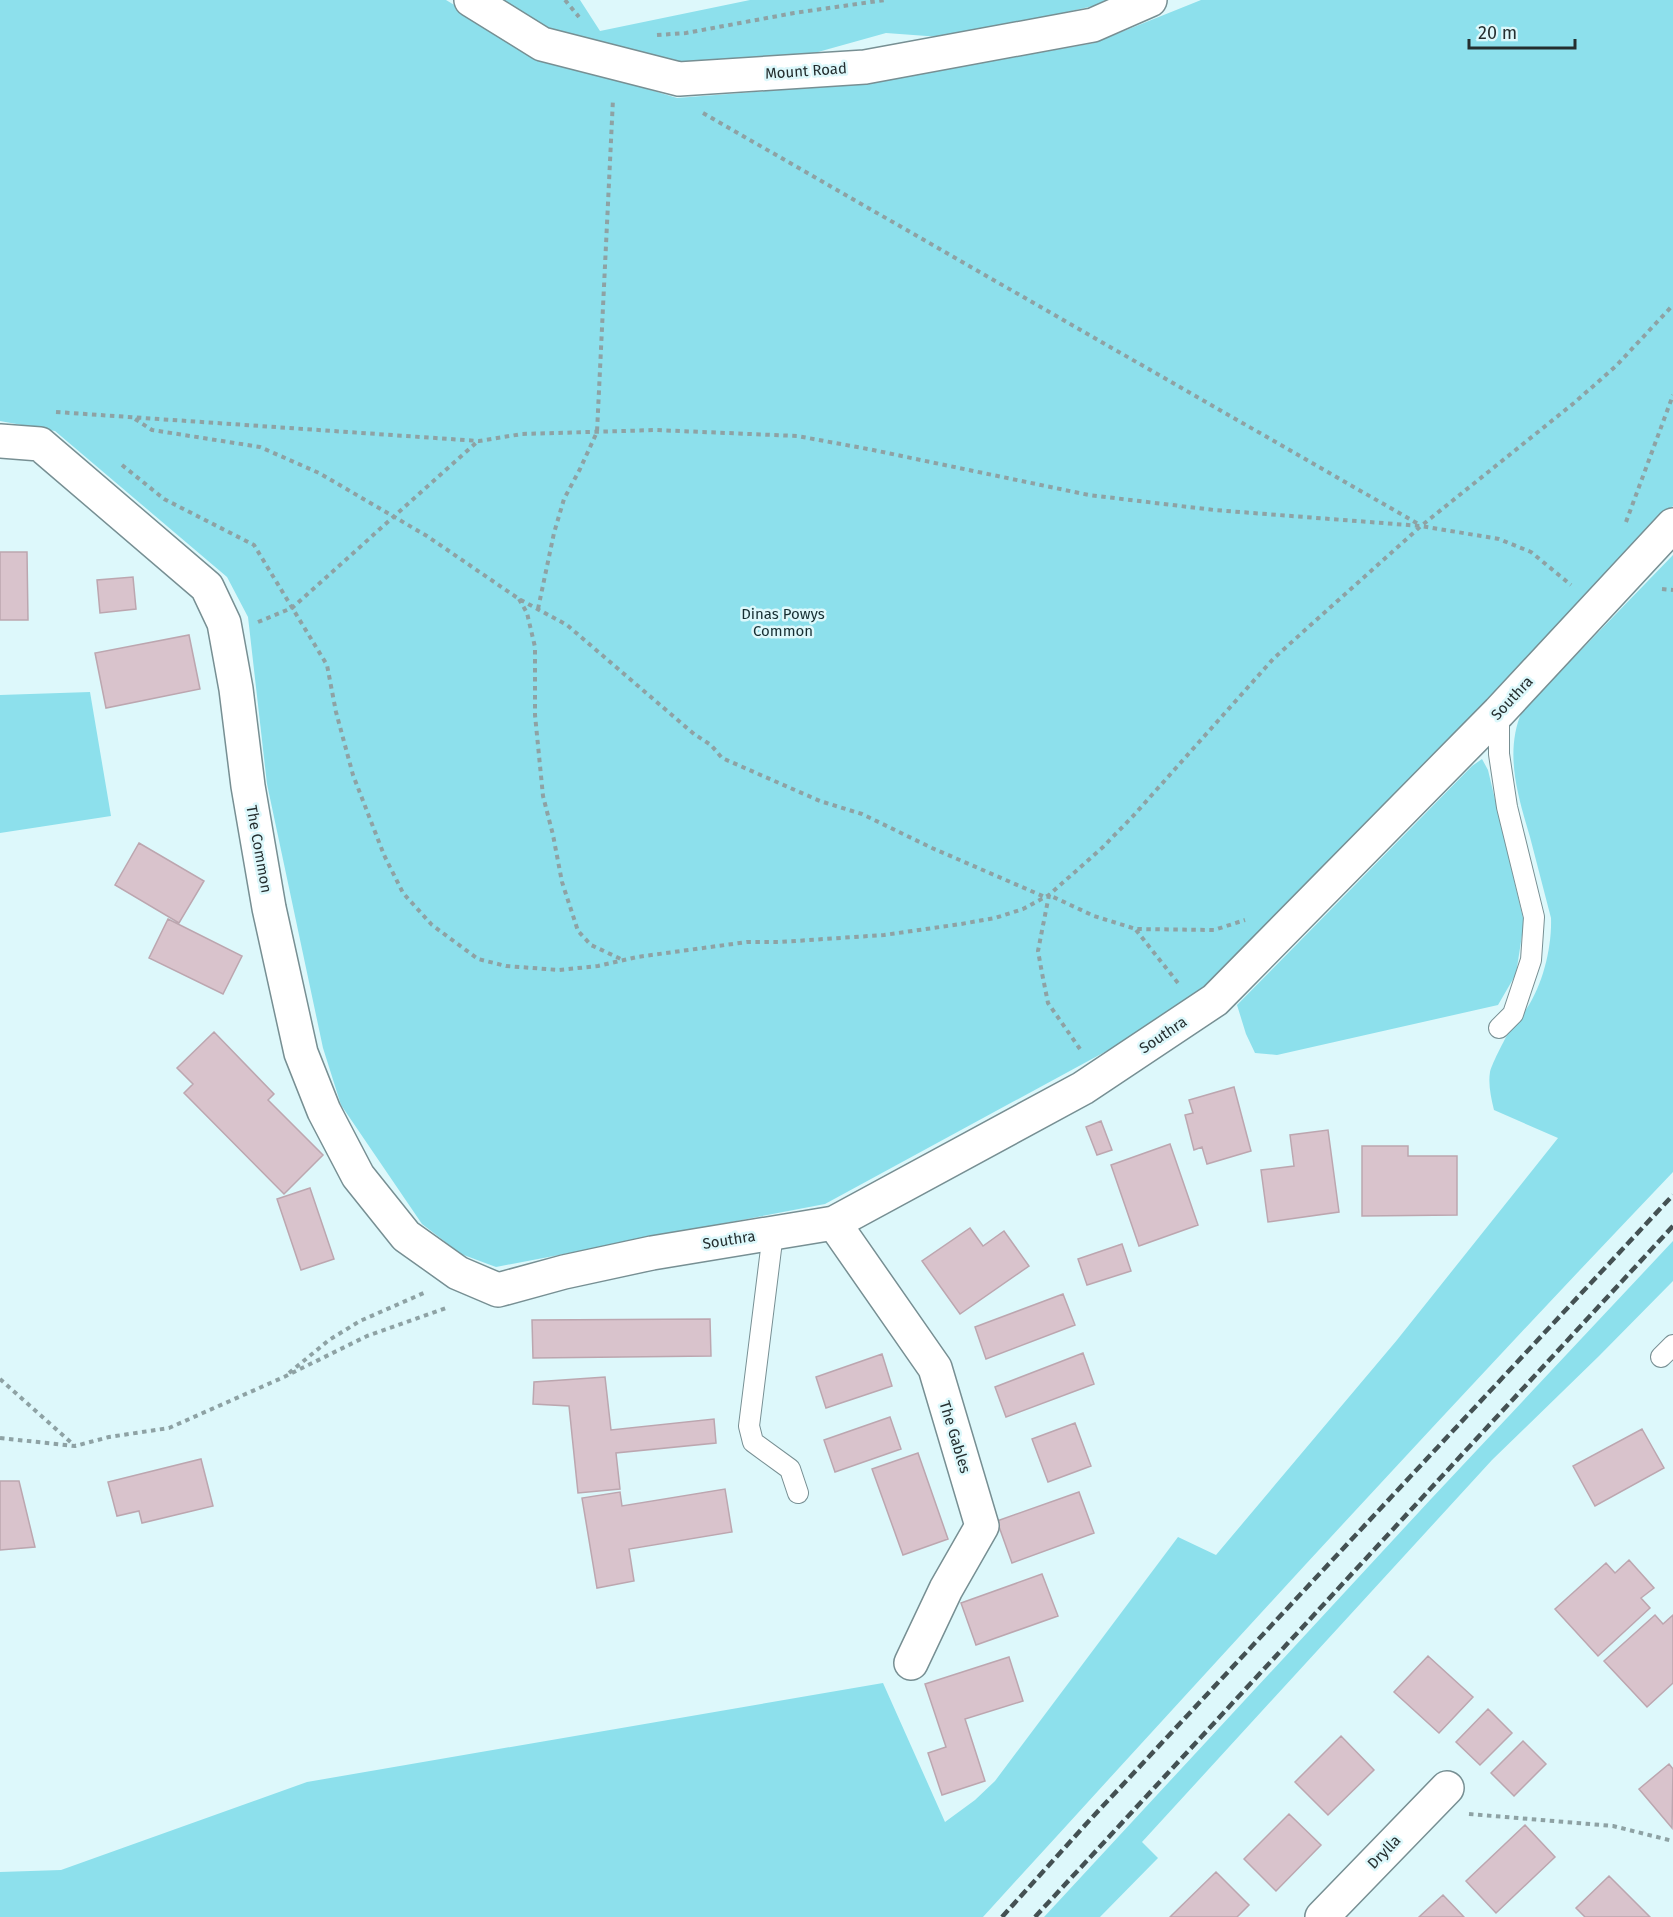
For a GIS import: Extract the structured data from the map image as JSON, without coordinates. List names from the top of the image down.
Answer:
{
  "streets": {
    "street": [
      "Mount Road",
      "Southra",
      "The Common",
      "The Gables",
      "Drylla"
    ]
  },
  "crossings": [
    ["Southra", "The Common"],
    ["Southra", "The Gables"]
  ],
  "parks": ["Dinas Powys Common"],
  "scale_bar": "20 m"
}
